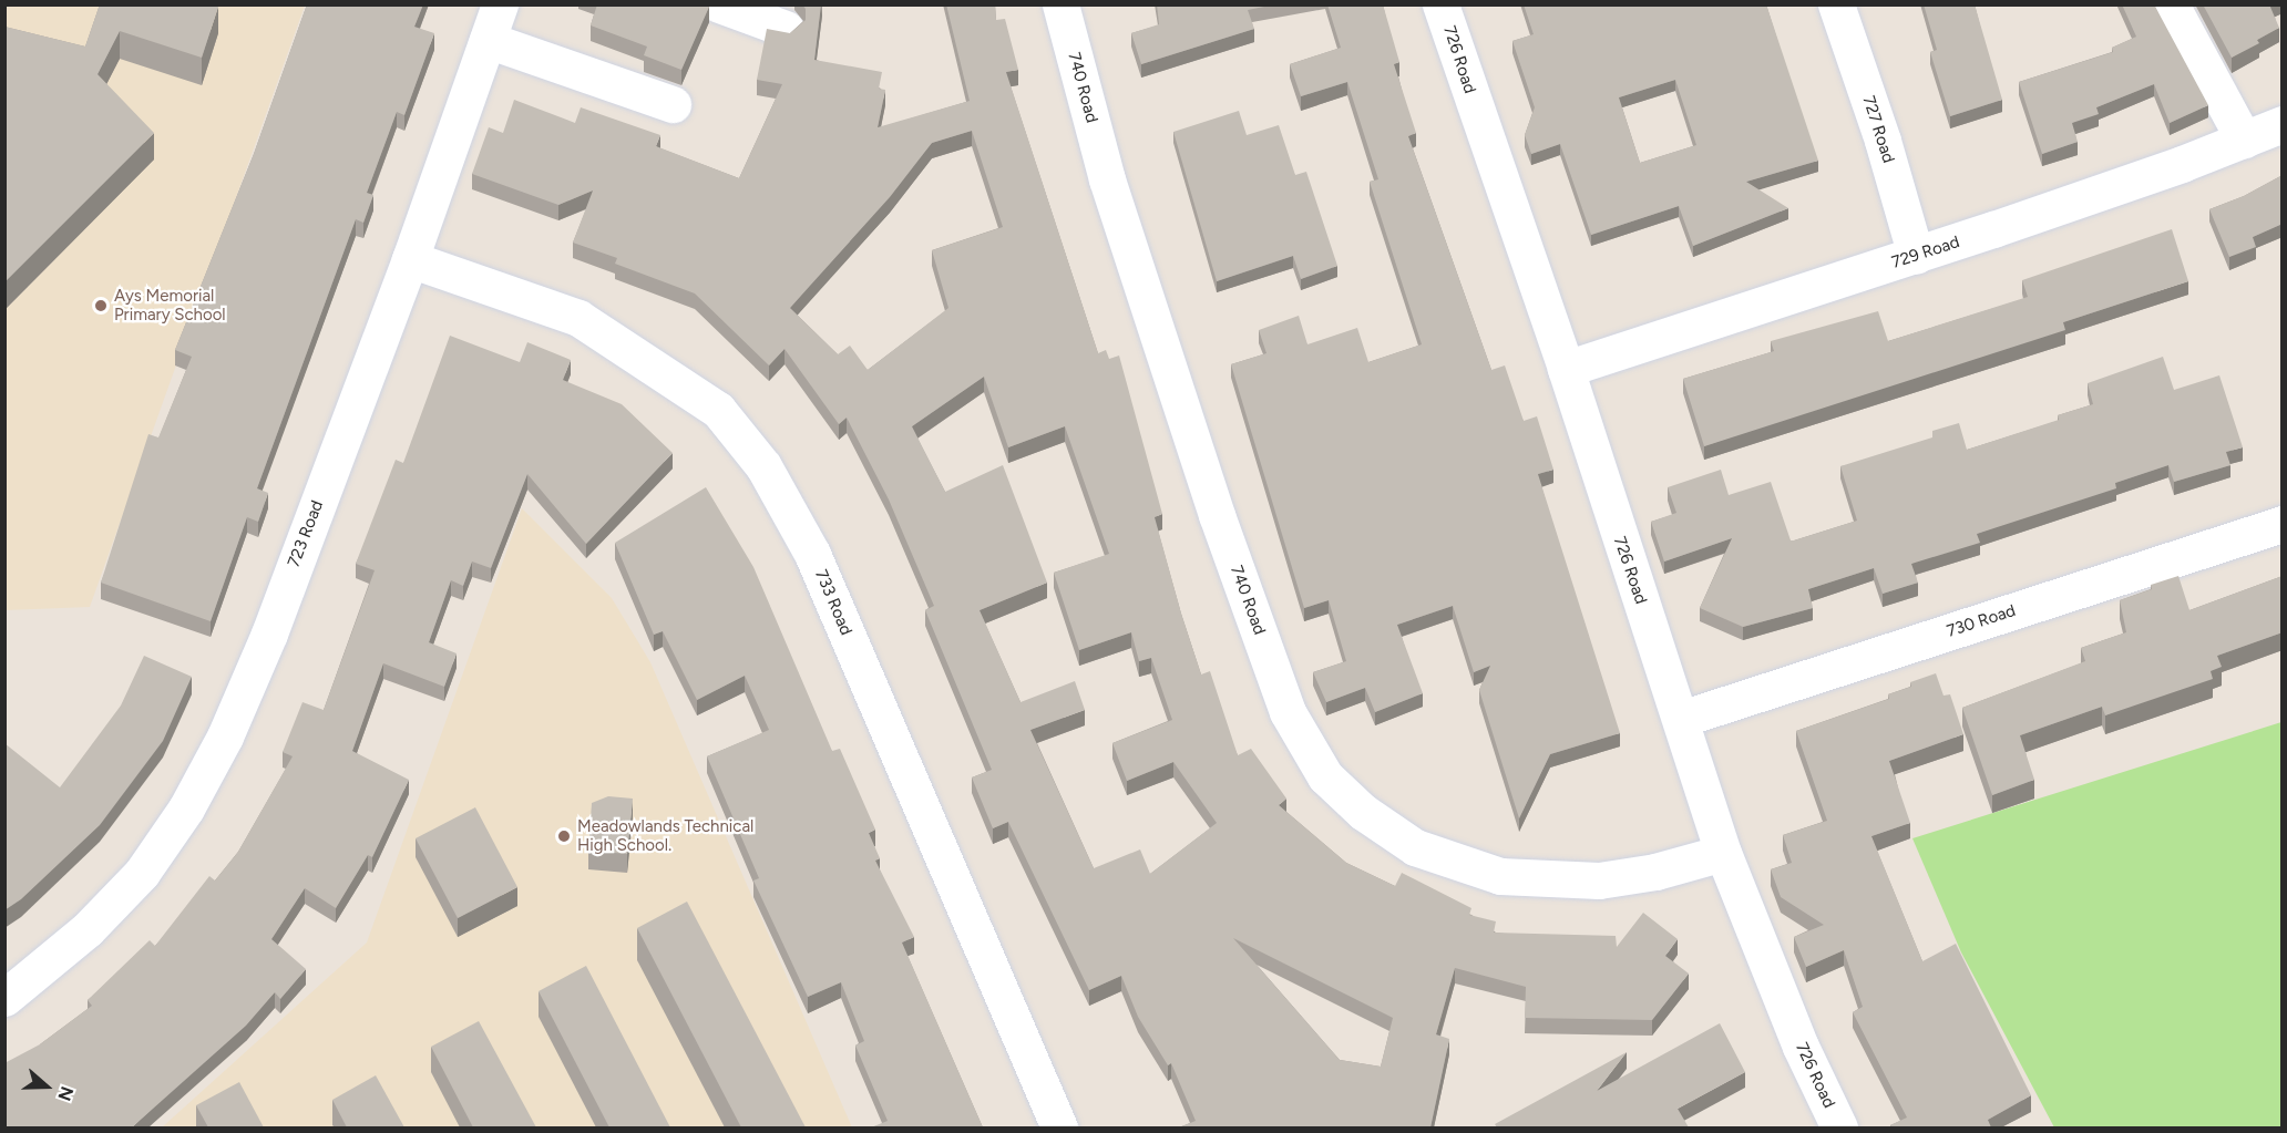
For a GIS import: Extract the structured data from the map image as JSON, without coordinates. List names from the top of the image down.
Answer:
{
  "streets": {
    "street": [
      "726 Road",
      "740 Road",
      "727 Road",
      "729 Road",
      "723 Road",
      "733 Road",
      "730 Road"
    ]
  },
  "crossings": [
    ["726 Road", "740 Road"],
    ["726 Road", "729 Road"],
    ["726 Road", "730 Road"],
    ["727 Road", "729 Road"],
    ["723 Road", "733 Road"]
  ],
  "places": ["Ays Memorial Primary School", "Meadowlands Technical High School."],
  "north": "right"
}
